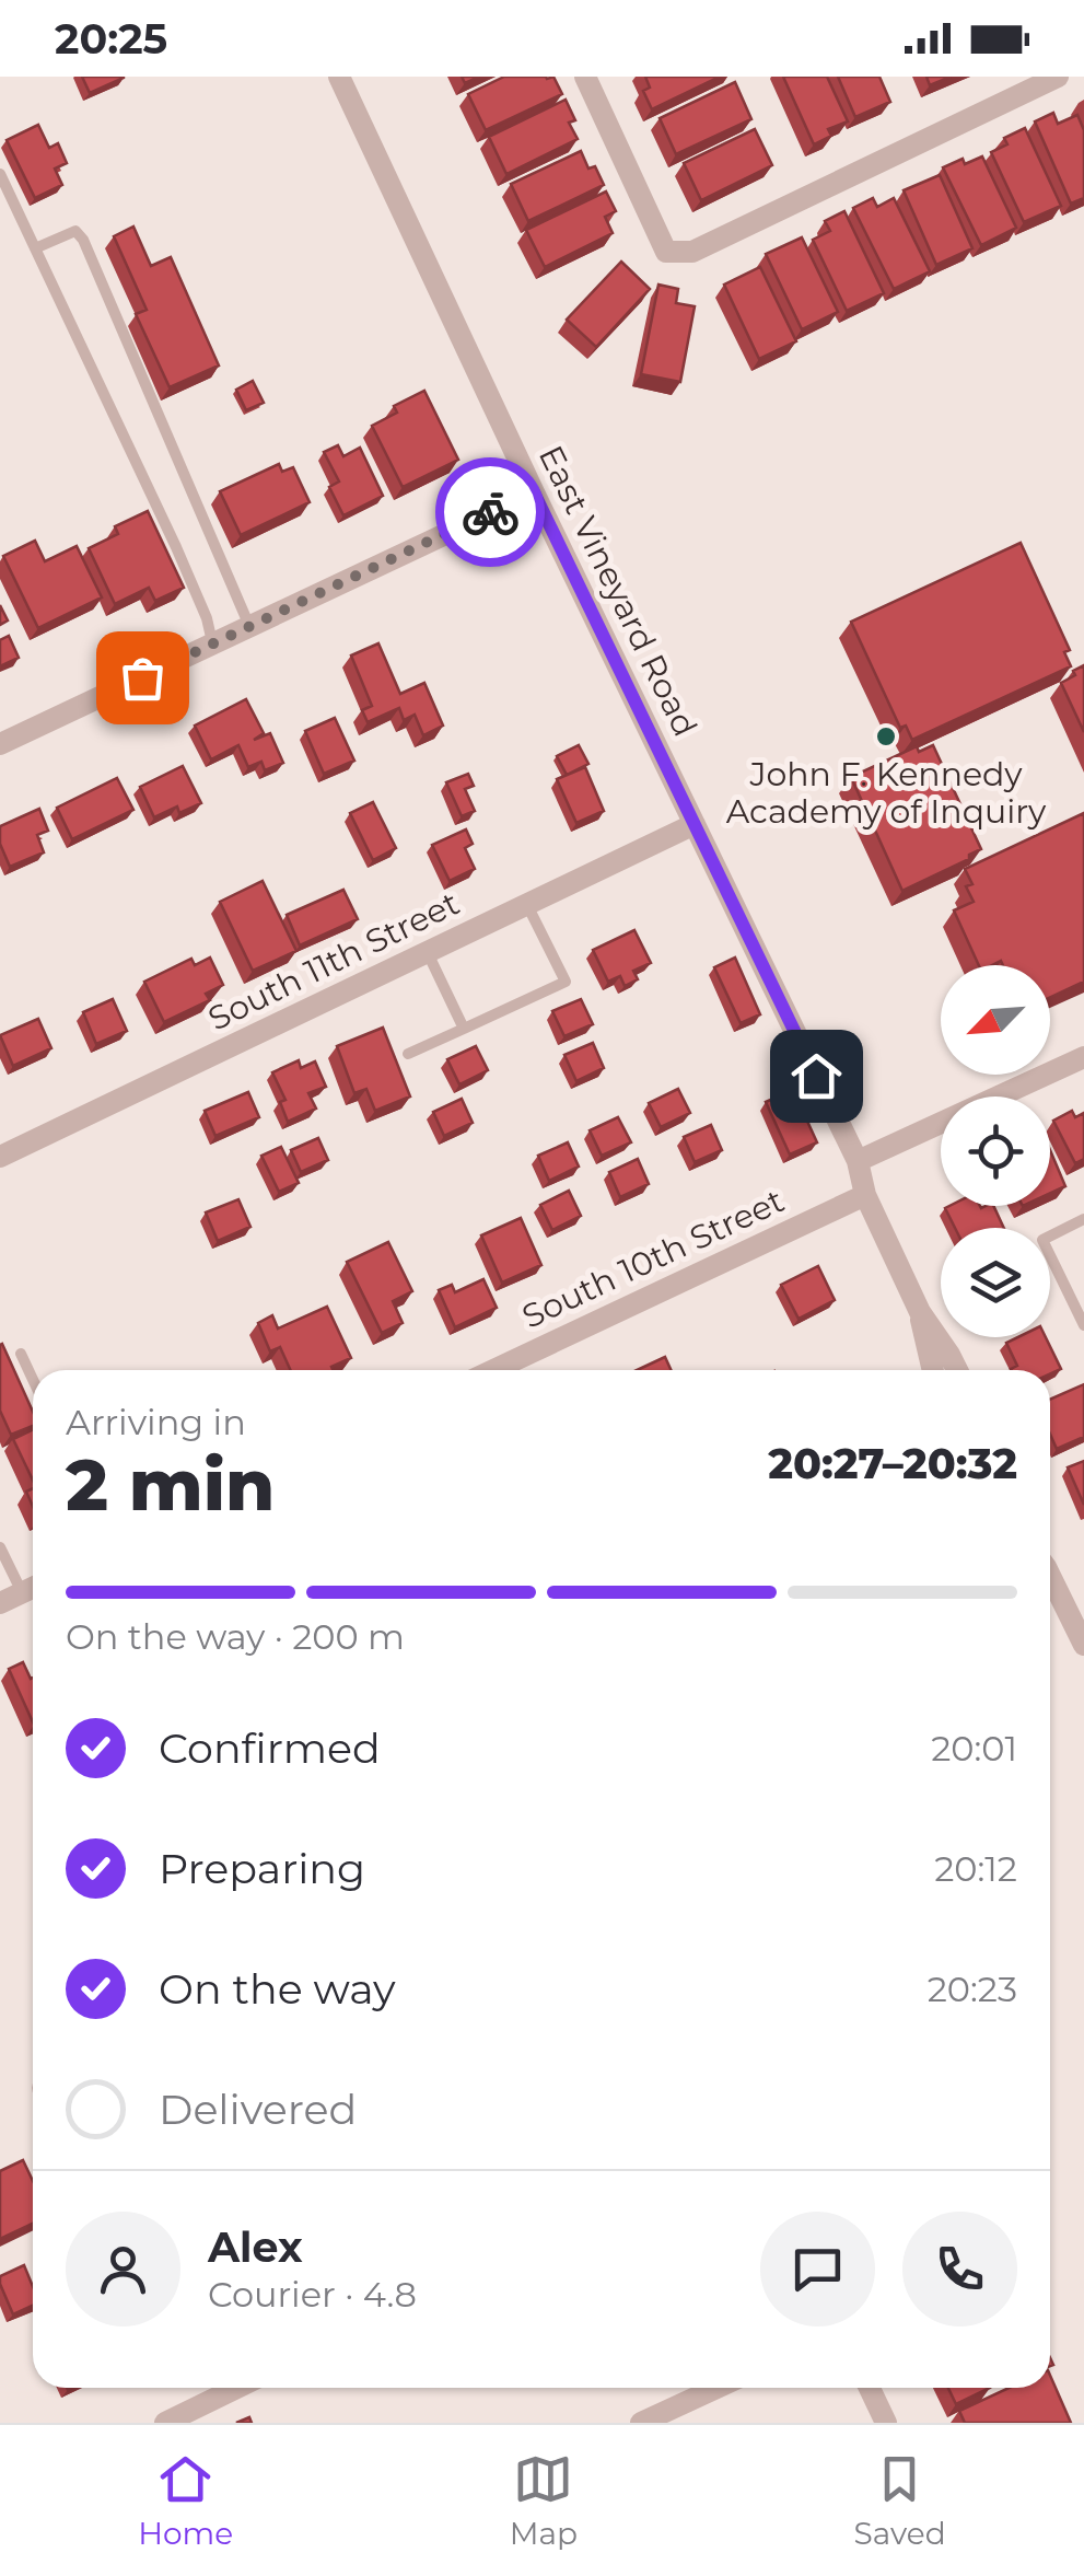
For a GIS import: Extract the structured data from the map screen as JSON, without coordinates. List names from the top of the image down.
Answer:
{
  "streets": {
    "street": ["East Vineyard Road", "South 11th Street", "South 10th Street"]
  },
  "crossings": [
    ["East Vineyard Road", "South 11th Street"],
    ["East Vineyard Road", "South 10th Street"]
  ],
  "places": ["John F. Kennedy Academy of Inquiry"],
  "north": "bottom left",
  "page": {
    "status": "20:25",
    "heading": ["2 min", "Arriving in", "20:27–20:32"],
    "panel": ["Alex", "Courier · 4.8"],
    "bar": "On the way · 200 m",
    "list": [
      ["Confirmed", "20:01"],
      ["Preparing", "20:12"],
      ["On the way", "20:23"],
      "Delivered"
    ],
    "tabs": ["Home", "Map", "Saved"]
  }
}
